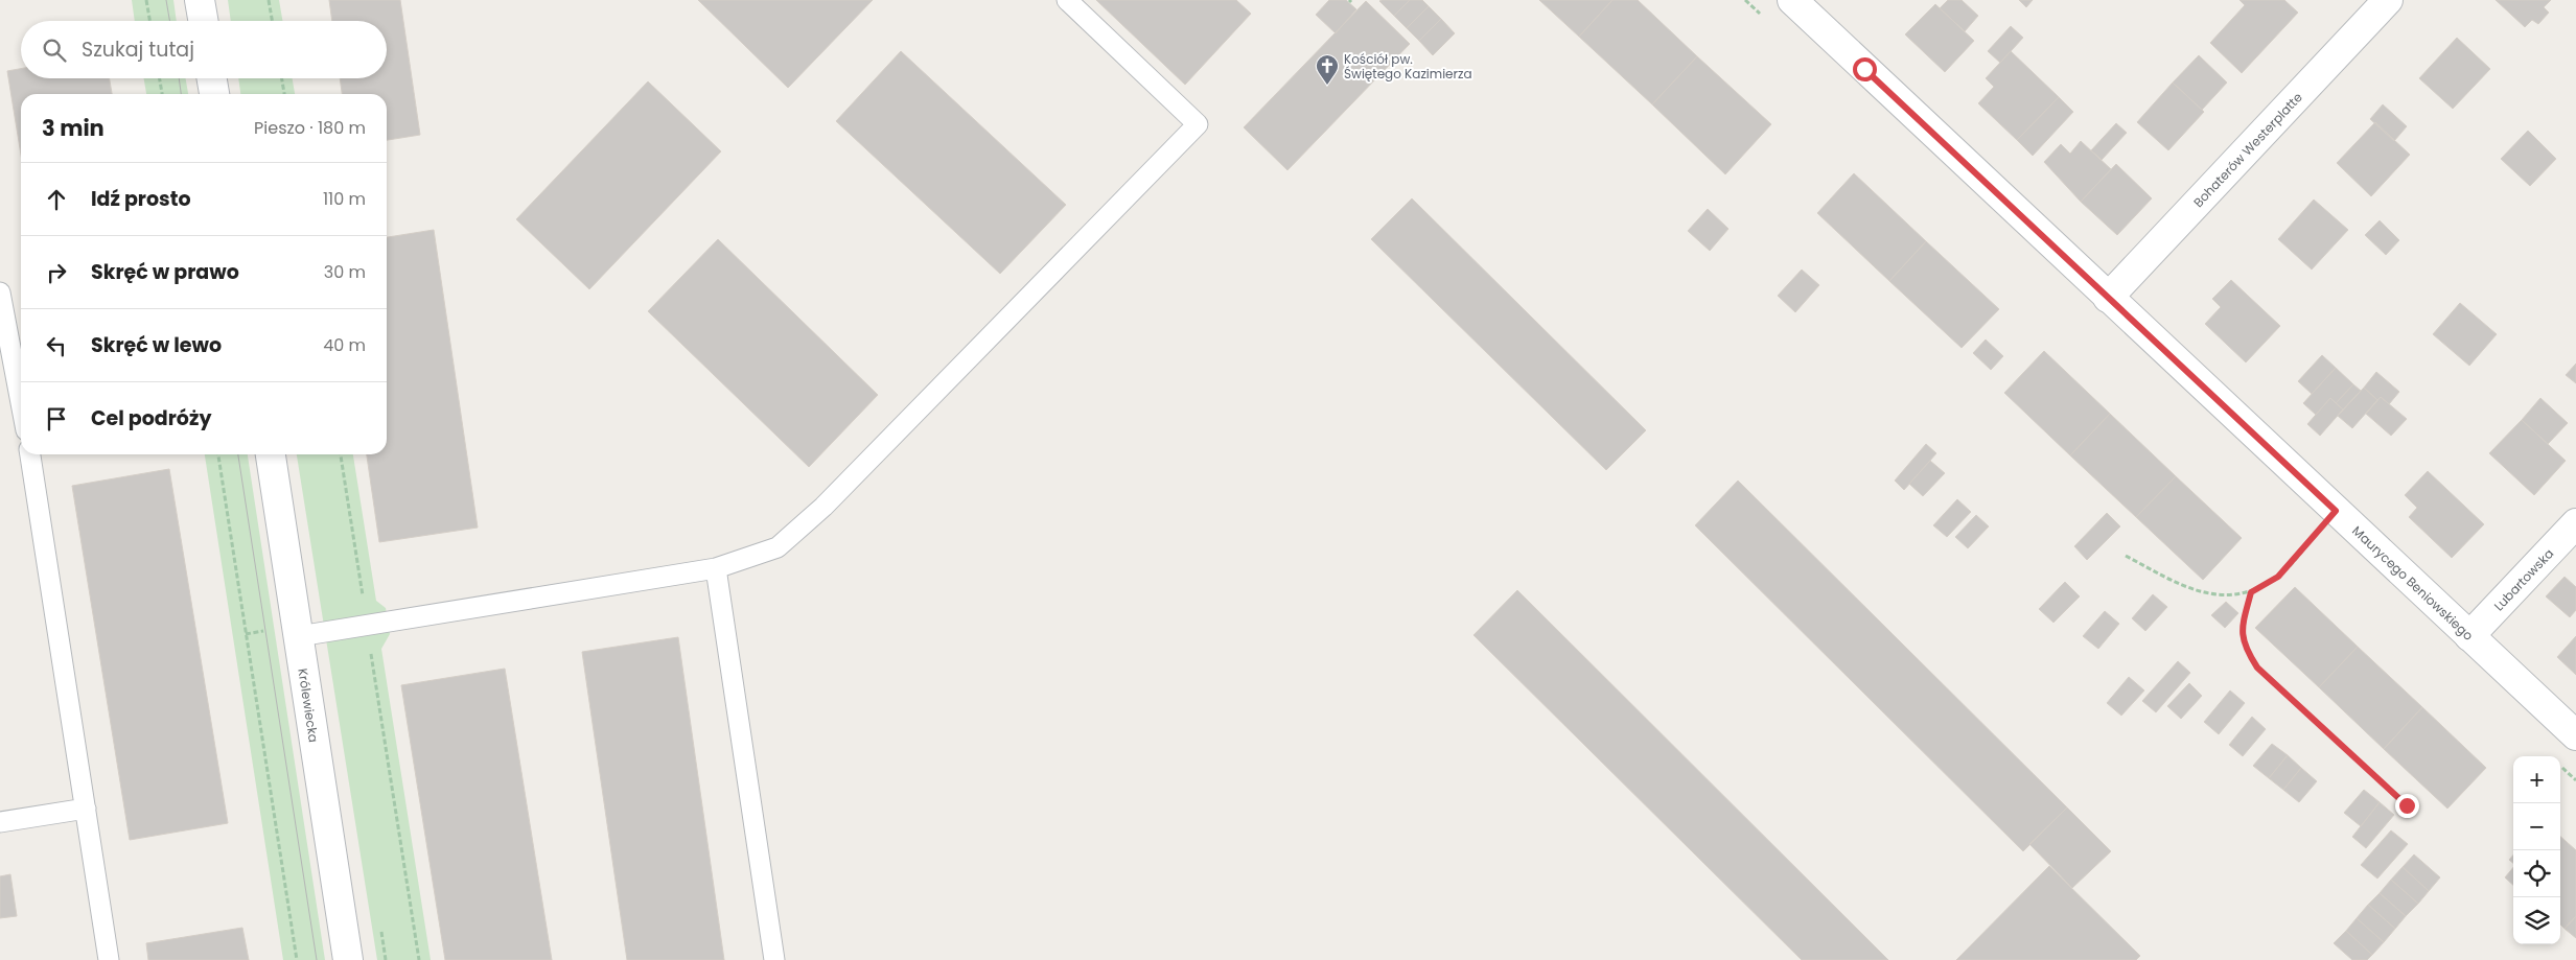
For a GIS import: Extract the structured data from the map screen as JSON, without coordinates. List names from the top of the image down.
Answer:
{
  "streets": {
    "street": [
      "Bohaterów Westerplatte",
      "Lubartowska",
      "Maurycego Beniowskiego",
      "Królewiecka"
    ]
  },
  "crossings": [
    ["Bohaterów Westerplatte", "Maurycego Beniowskiego"],
    ["Lubartowska", "Maurycego Beniowskiego"]
  ],
  "places": {
    "church": ["Kościół pw. Świętego Kazimierza"]
  },
  "page": {
    "search": "Szukaj tutaj",
    "heading": ["3 min", "Pieszo · 180 m"],
    "list": [
      ["Idź prosto", "110 m"],
      ["Skręć w prawo", "30 m"],
      ["Skręć w lewo", "40 m"],
      "Cel podróży"
    ],
    "map_buttons": ["+", "−"]
  }
}
